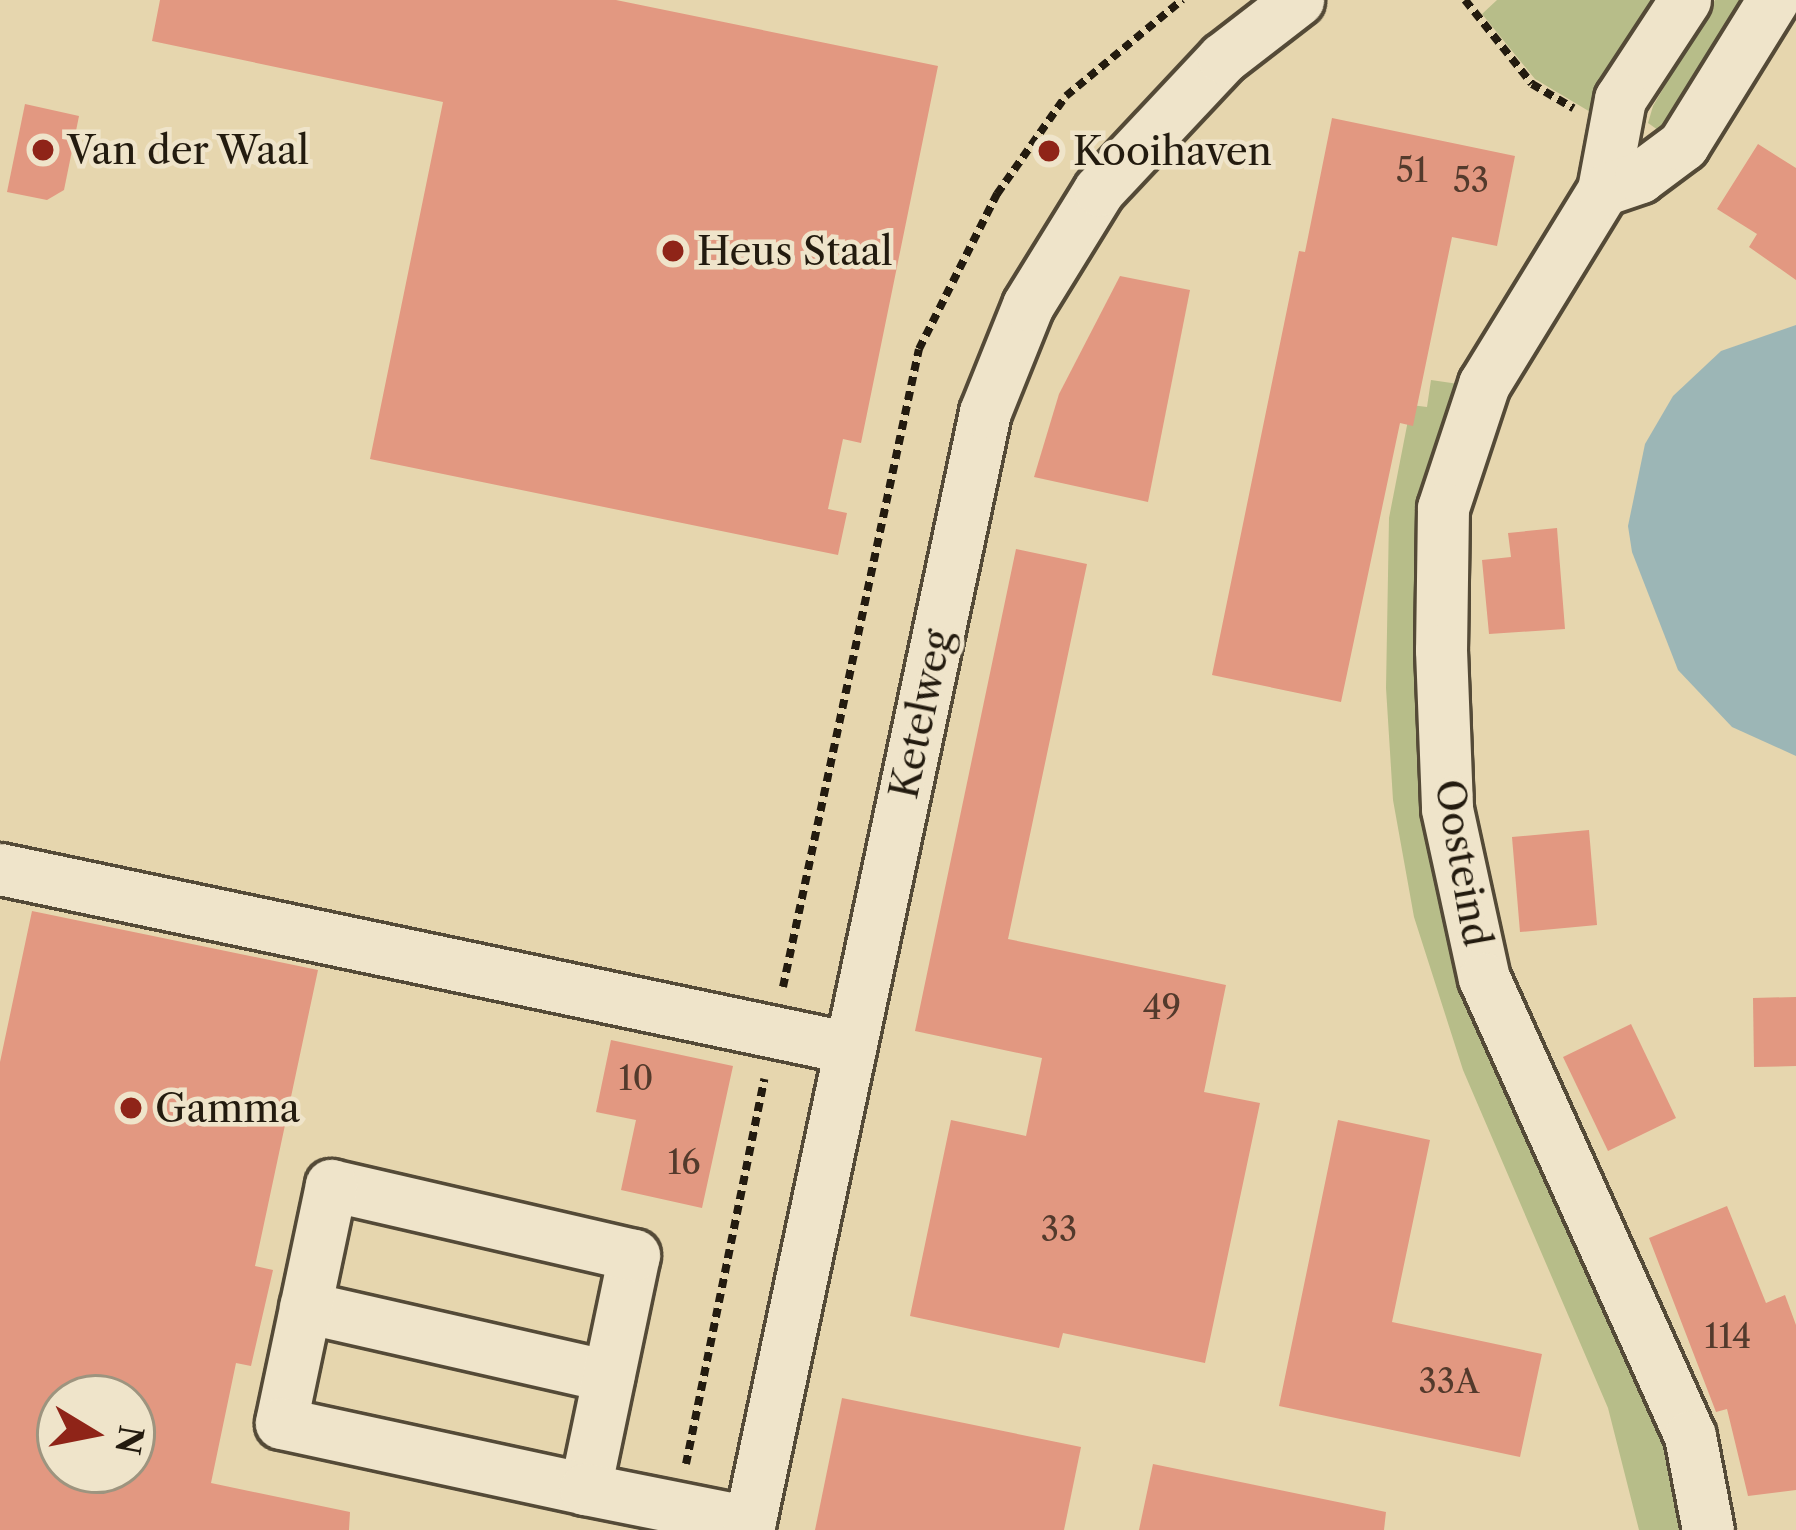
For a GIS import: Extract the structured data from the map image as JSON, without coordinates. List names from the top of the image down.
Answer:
{
  "streets": {
    "street": ["Ketelweg", "Oosteind"]
  },
  "places": [
    "Van der Waal",
    "Kooihaven",
    "Heus Staal",
    "Gamma"
  ],
  "house_numbers": [
    "51",
    "53",
    "49",
    "10",
    "16",
    "33",
    "114",
    "33A"
  ],
  "north": "right"
}
